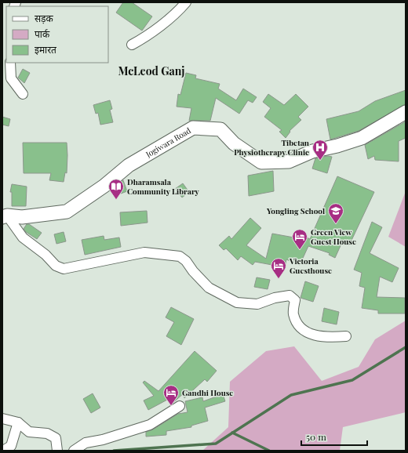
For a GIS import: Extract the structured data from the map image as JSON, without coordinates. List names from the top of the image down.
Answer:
{
  "streets": {
    "street": ["Jogiwara Road"]
  },
  "districts": ["McLeod Ganj"],
  "places": {
    "hospital": ["Tibetan Physiotherapy Clinic"],
    "library": ["Dharamsala Community Library"],
    "school or university": ["Yongling School"],
    "hotel": ["Green View Guest House", "Victoria Guesthouse", "Gandhi House"]
  },
  "legend": ["सड़क", "पार्क", "इमारत"],
  "scale_bar": "50 m"
}
